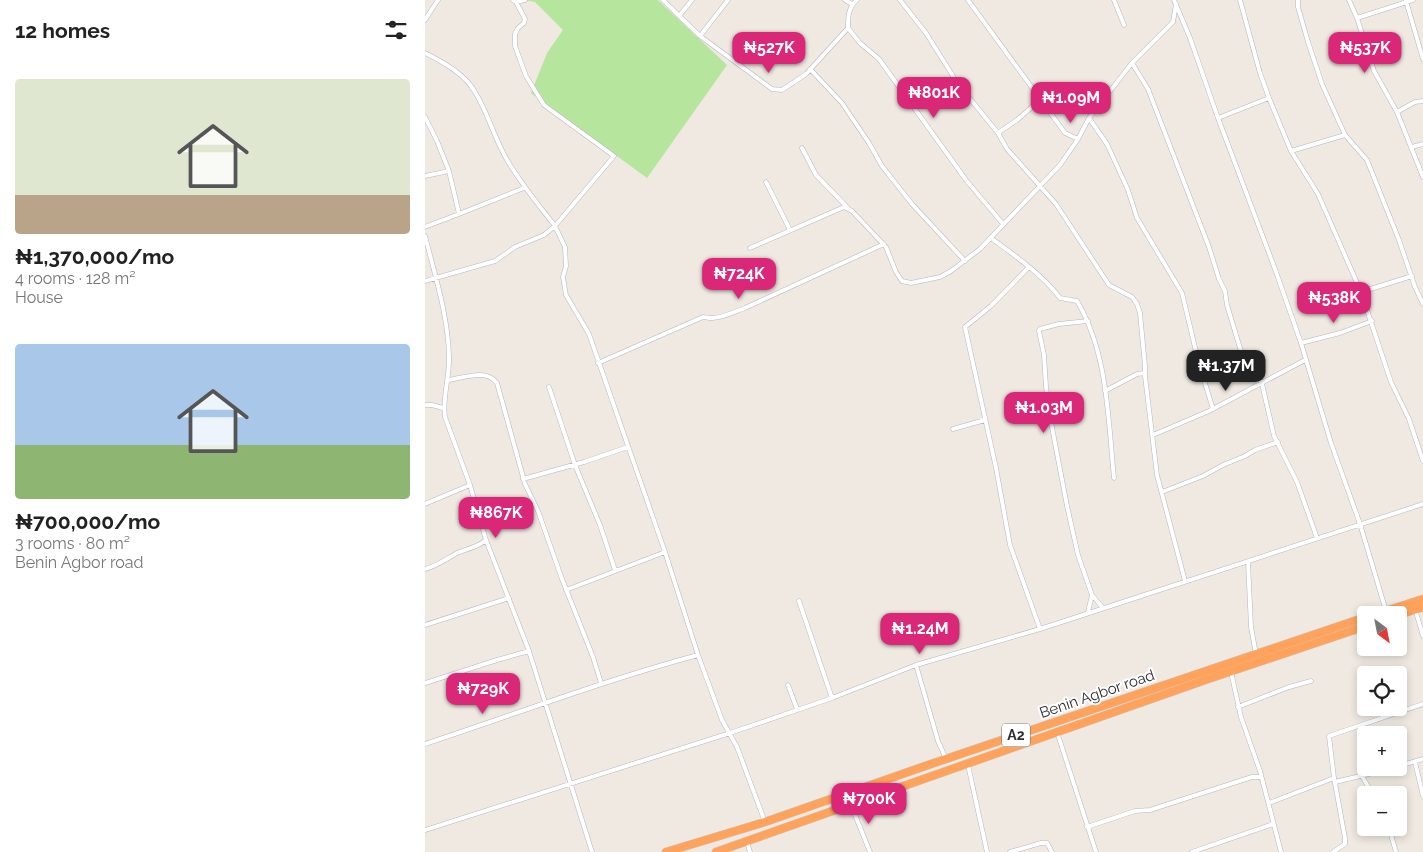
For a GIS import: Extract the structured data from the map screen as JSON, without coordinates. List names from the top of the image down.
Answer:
{
  "streets": {
    "highway": ["Benin Agbor road", "A2"]
  },
  "north": "bottom right",
  "page": {
    "heading": "12 homes",
    "price": [
      "₦527K",
      "₦537K",
      "₦801K",
      "₦1.09M",
      "₦724K",
      "₦538K",
      "₦1.37M",
      "₦1.03M",
      "₦867K",
      "₦1.24M",
      "₦729K",
      "₦700K"
    ],
    "list": [
      {
        "name": "₦1,370,000/mo",
        "note": "4 rooms · 128 m² · House"
      },
      {
        "name": "₦700,000/mo",
        "note": "3 rooms · 80 m² · Benin Agbor road"
      }
    ],
    "map_buttons": ["+", "−"]
  }
}
